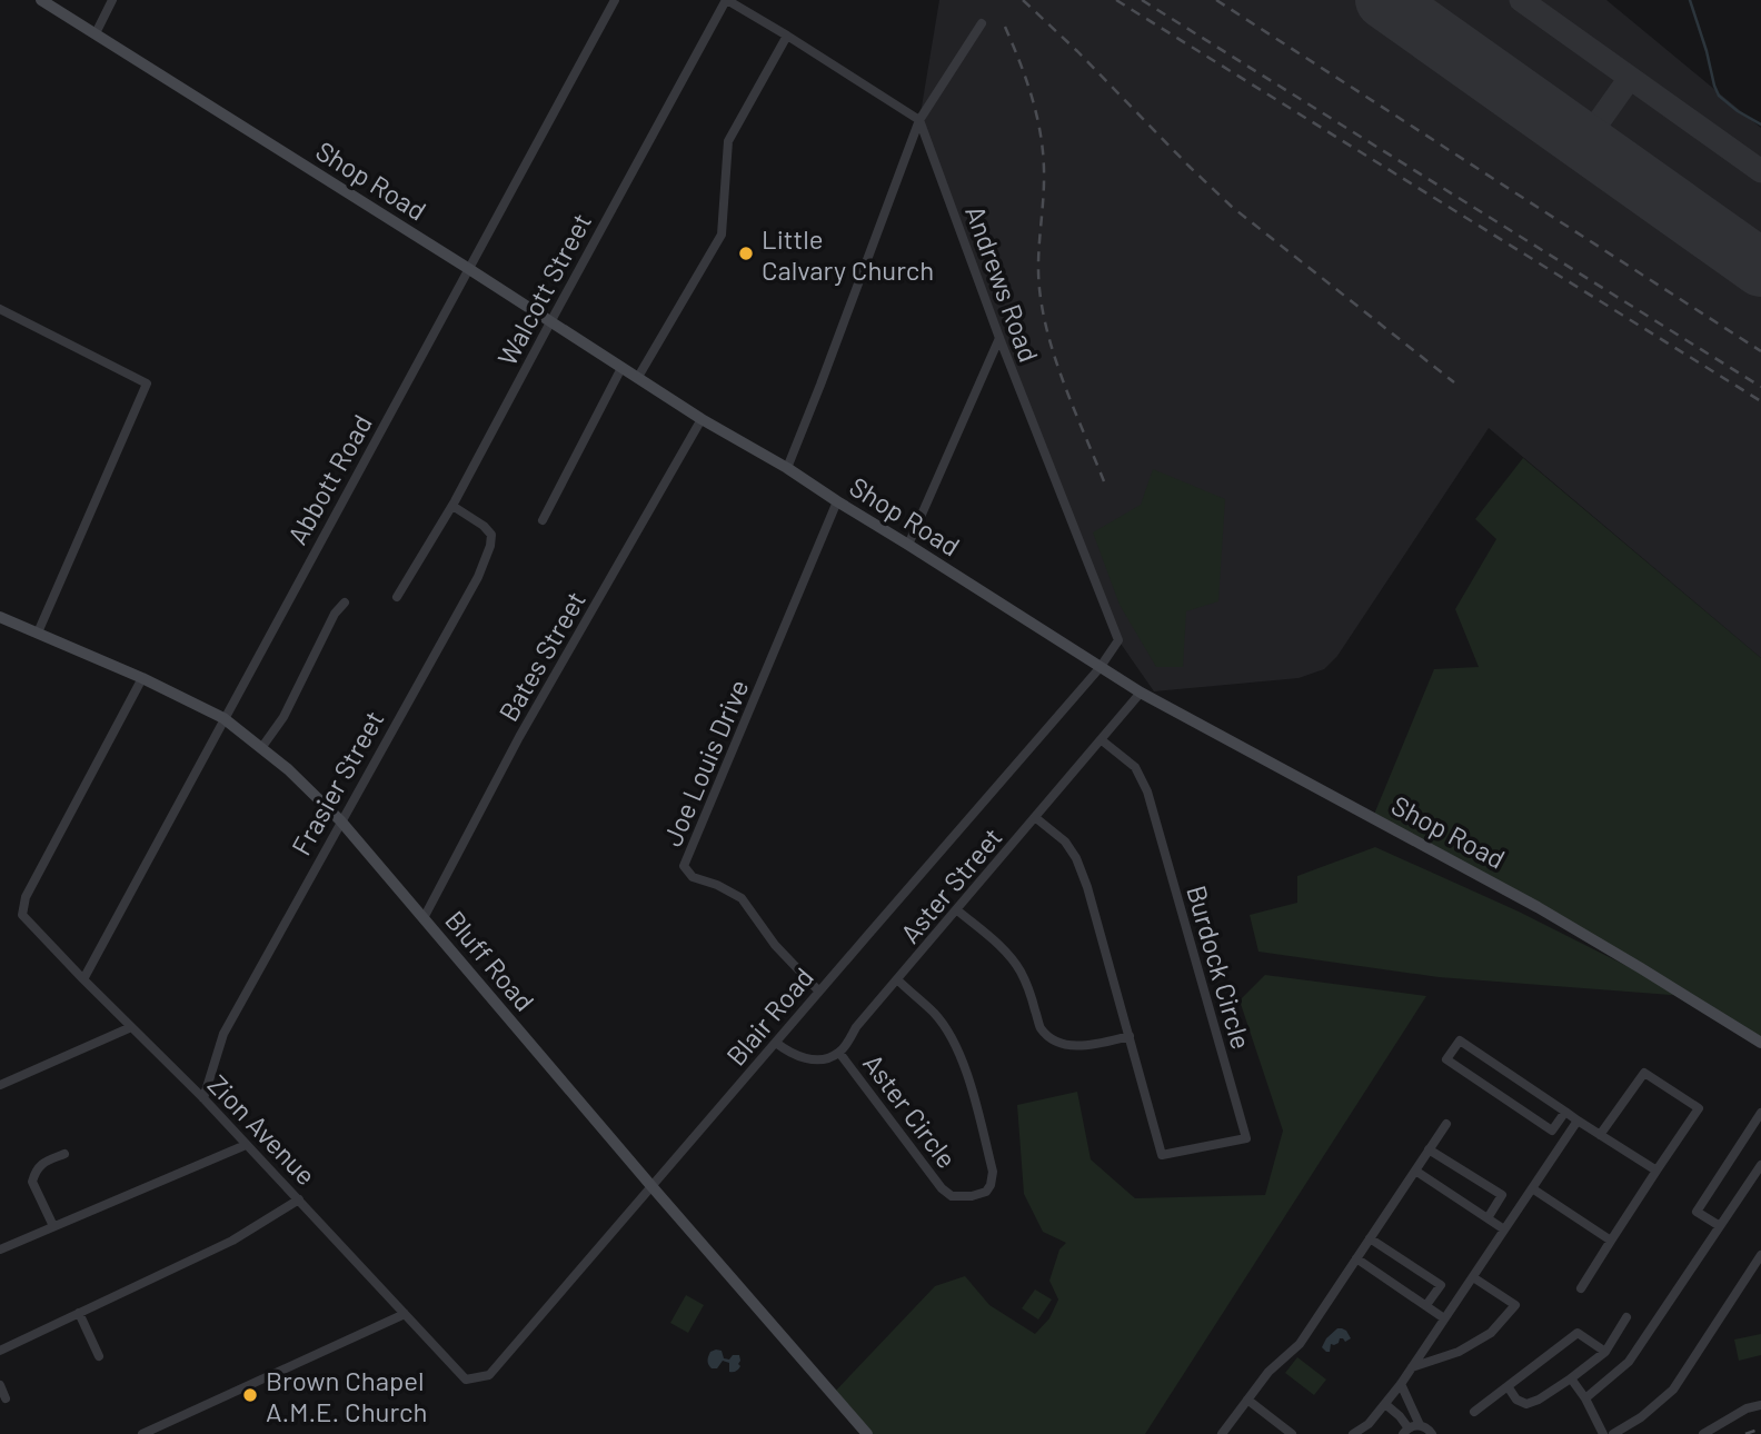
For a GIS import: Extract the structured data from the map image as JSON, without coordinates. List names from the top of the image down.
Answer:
{
  "streets": {
    "street": [
      "Shop Road",
      "Andrews Road",
      "Walcott Street",
      "Abbott Road",
      "Bates Street",
      "Joe Louis Drive",
      "Frasier Street",
      "Aster Street",
      "Bluff Road",
      "Burdock Circle",
      "Blair Road",
      "Aster Circle",
      "Zion Avenue"
    ]
  },
  "crossings": [
    ["Shop Road", "Andrews Road"],
    ["Shop Road", "Walcott Street"],
    ["Shop Road", "Abbott Road"],
    ["Shop Road", "Bates Street"],
    ["Shop Road", "Joe Louis Drive"],
    ["Shop Road", "Aster Street"],
    ["Shop Road", "Blair Road"],
    ["Andrews Road", "Blair Road"],
    ["Walcott Street", "Frasier Street"],
    ["Abbott Road", "Bluff Road"],
    ["Abbott Road", "Zion Avenue"],
    ["Bates Street", "Bluff Road"],
    ["Joe Louis Drive", "Blair Road"],
    ["Frasier Street", "Bluff Road"],
    ["Frasier Street", "Zion Avenue"],
    ["Aster Street", "Burdock Circle"],
    ["Aster Street", "Aster Circle"],
    ["Bluff Road", "Blair Road"],
    ["Bluff Road", "Zion Avenue"],
    ["Blair Road", "Zion Avenue"]
  ],
  "places": ["Little Calvary Church", "Brown Chapel A.M.E. Church"]
}
